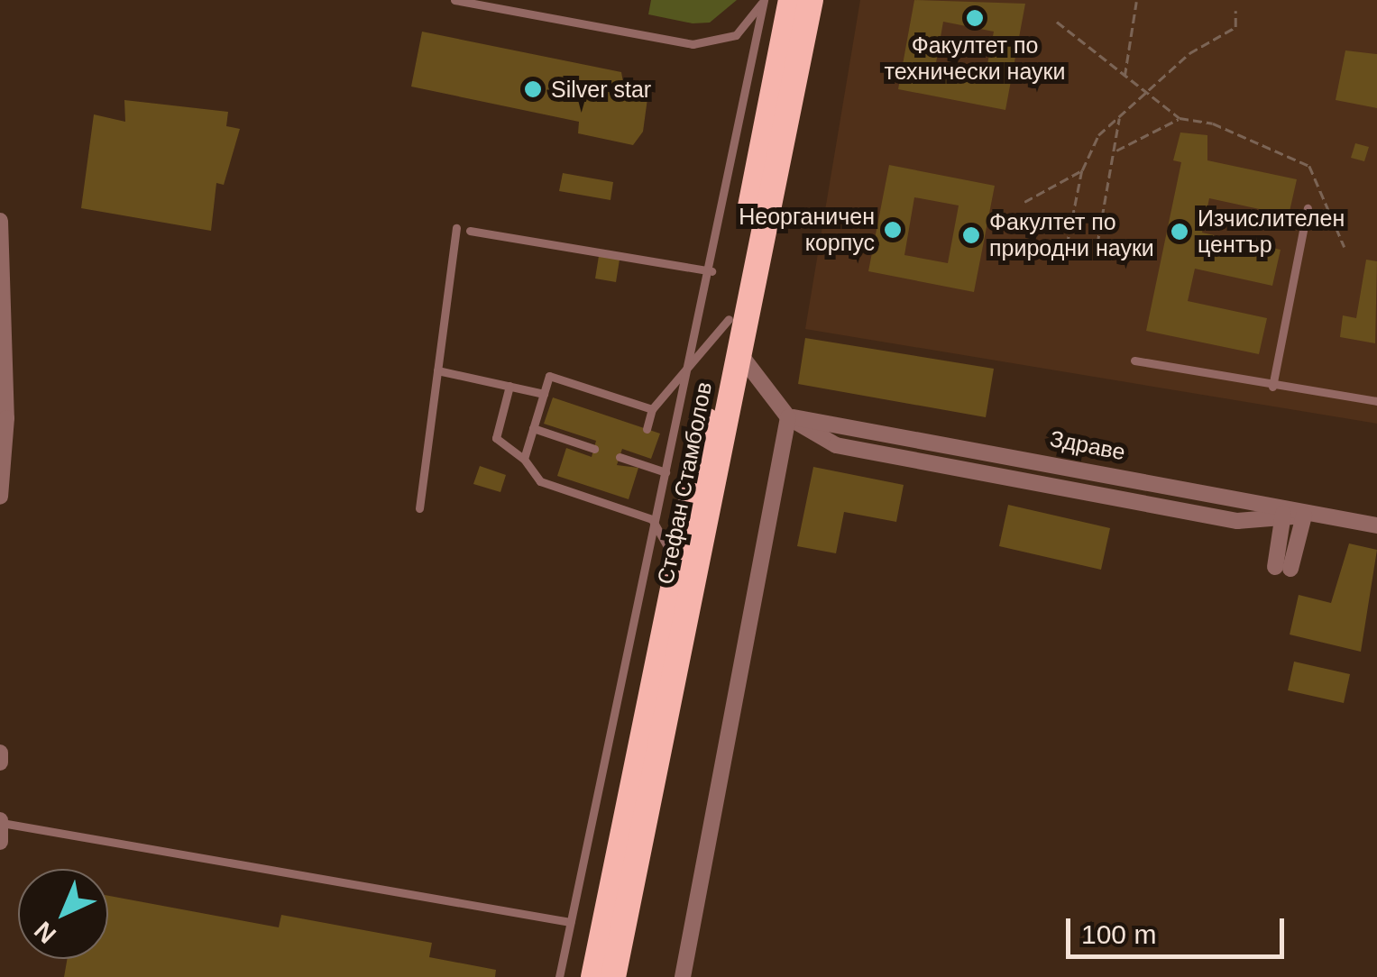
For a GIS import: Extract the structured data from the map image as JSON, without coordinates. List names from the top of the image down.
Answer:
{
  "streets": {
    "highway": ["Стефан Стамболов"],
    "street": ["Здраве"]
  },
  "places": [
    "Факултет по технически науки",
    "Silver star",
    "Неорганичен корпус",
    "Изчислителен център",
    "Факултет по природни науки"
  ],
  "scale_bar": "100 m",
  "north": "bottom left"
}
